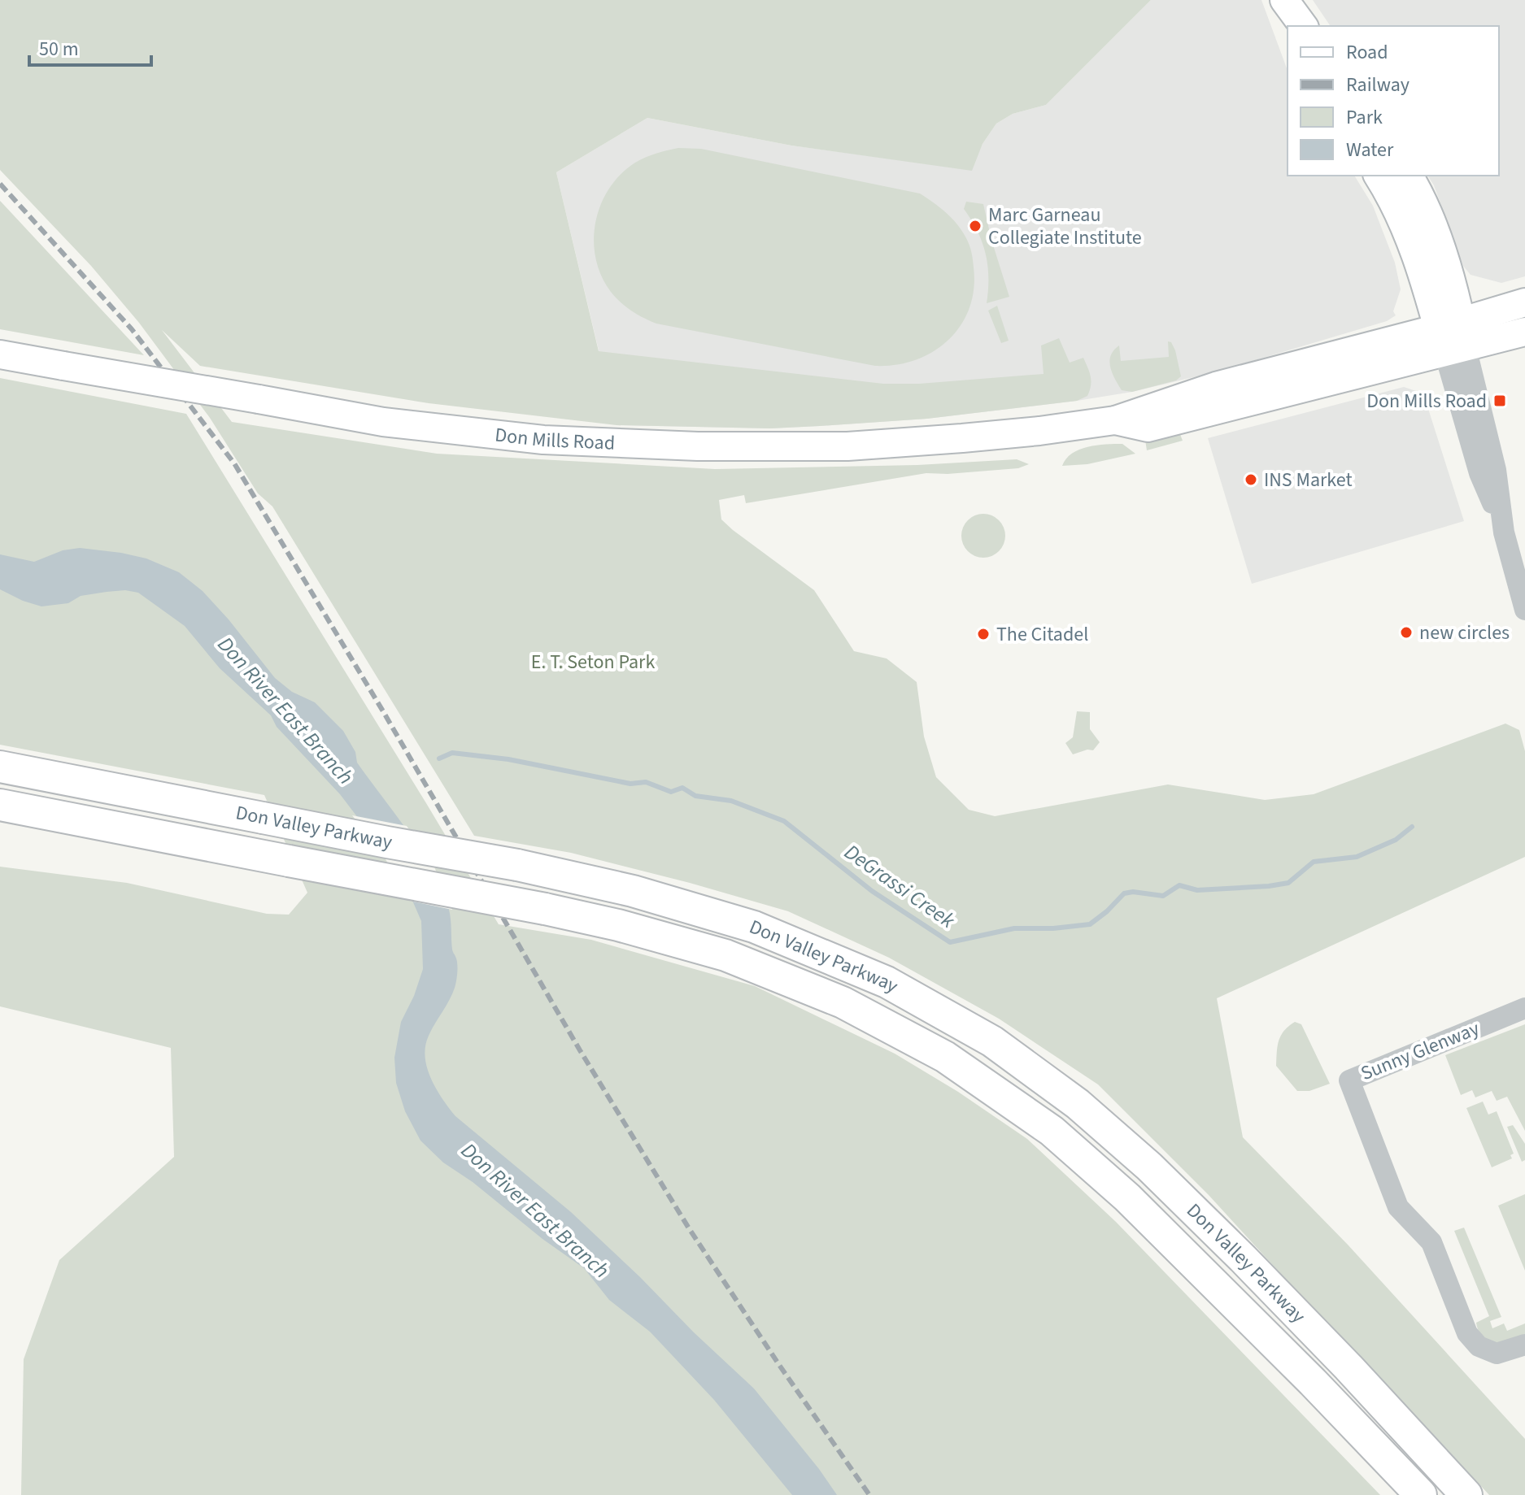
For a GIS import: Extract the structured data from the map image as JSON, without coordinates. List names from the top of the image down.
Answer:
{
  "streets": {
    "highway": ["Don Valley Parkway"],
    "main road": ["Don Mills Road"],
    "street": ["Sunny Glenway"]
  },
  "water": ["Don River East Branch", "DeGrassi Creek"],
  "parks": ["E. T. Seton Park"],
  "places": {
    "other": [
      "Marc Garneau Collegiate Institute",
      "INS Market",
      "new circles",
      "The Citadel"
    ],
    "transit": ["Don Mills Road"]
  },
  "legend": [
    "Road",
    "Railway",
    "Park",
    "Water"
  ],
  "scale_bar": "50 m"
}
